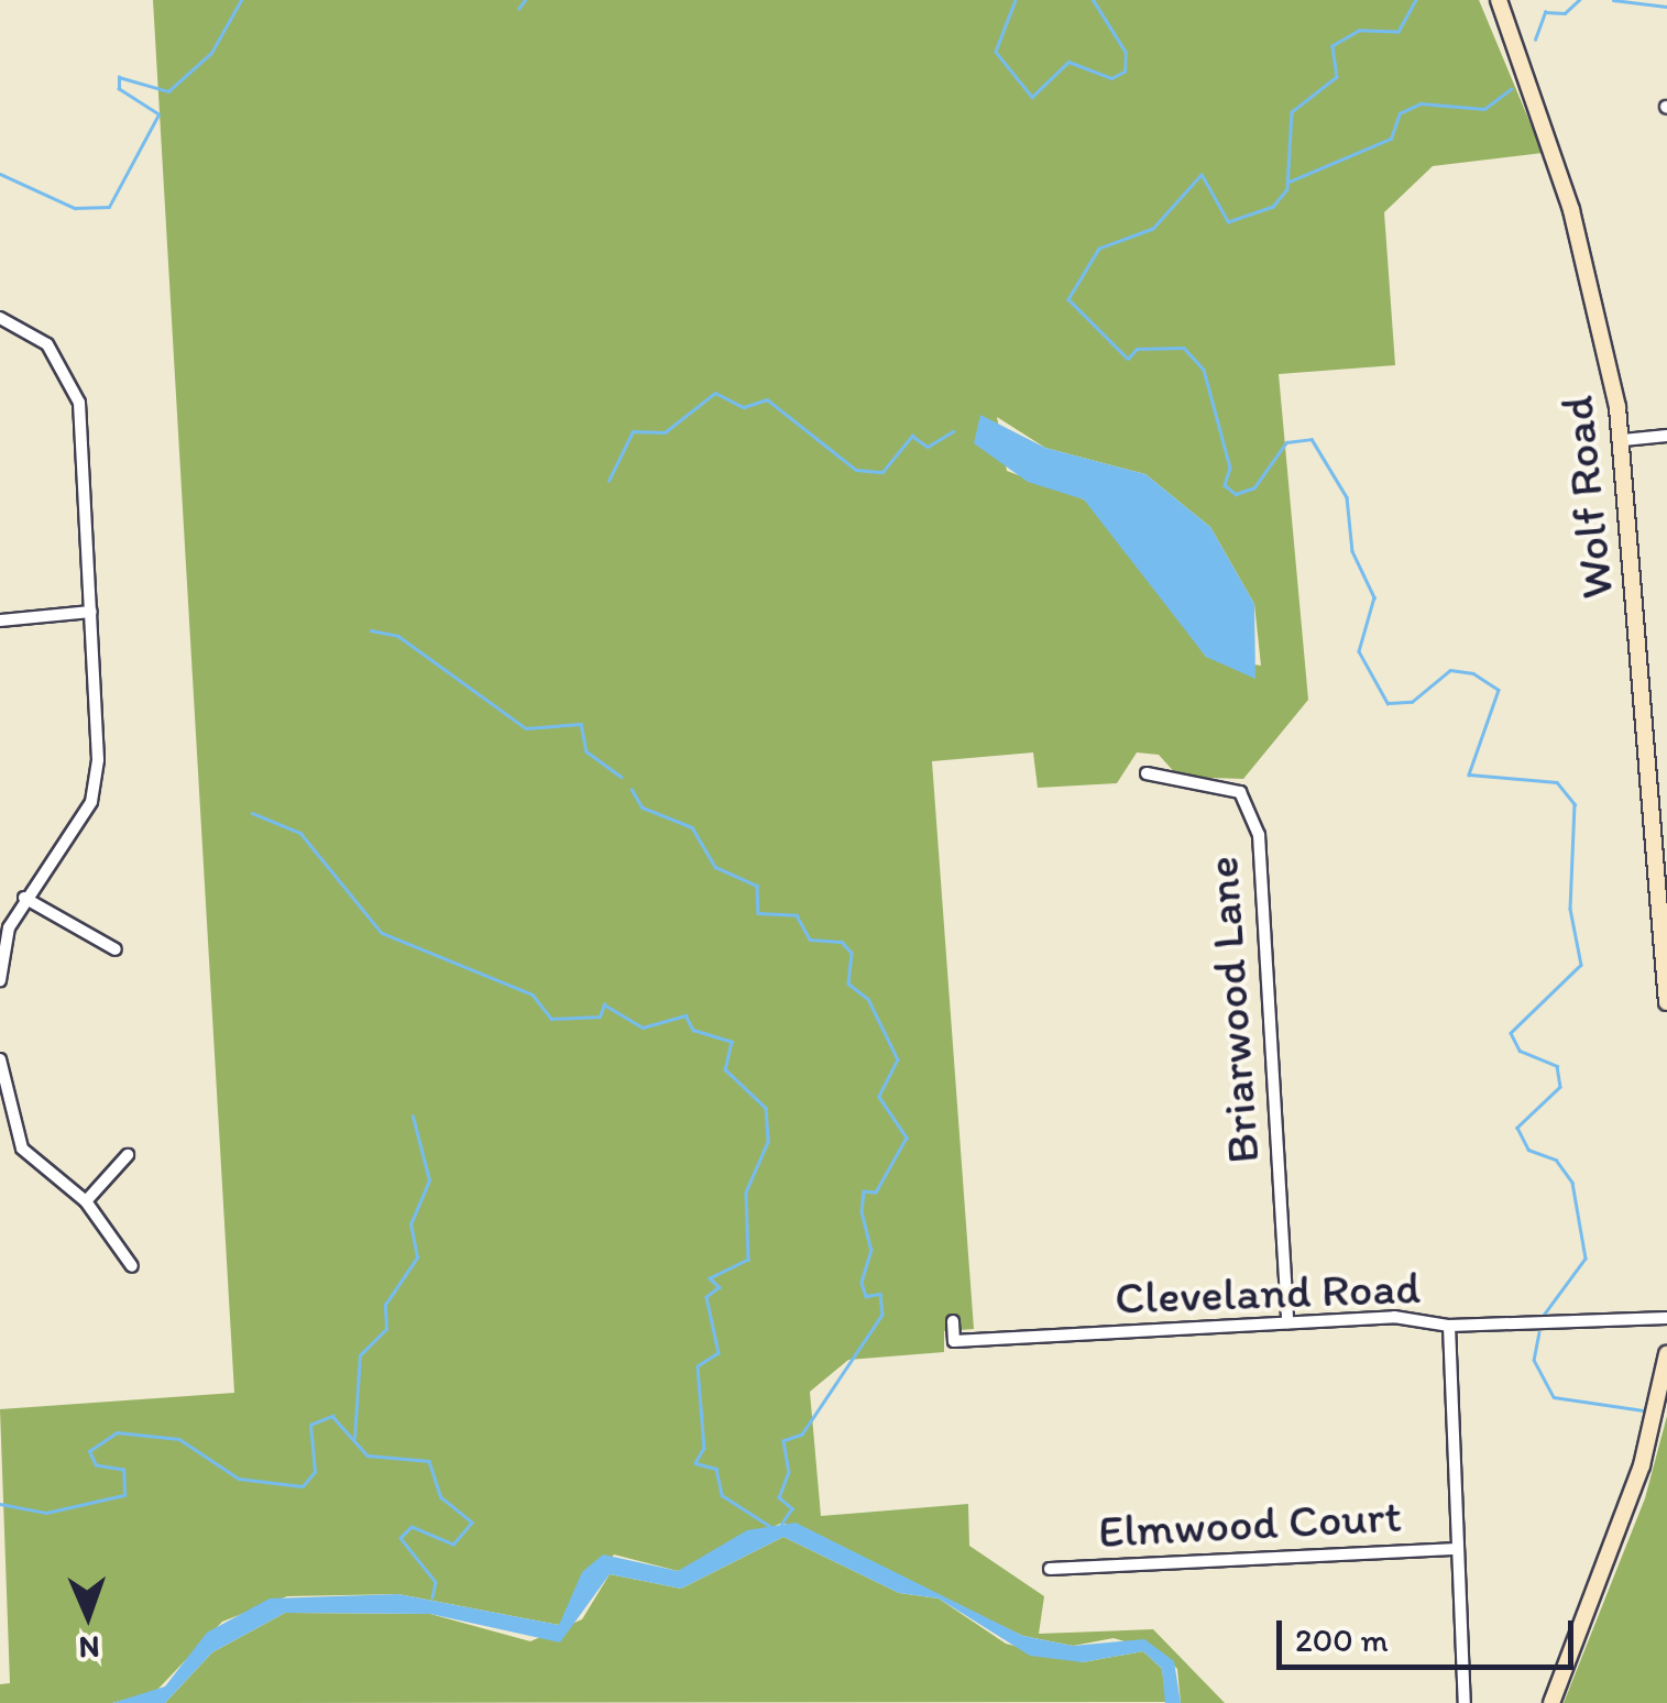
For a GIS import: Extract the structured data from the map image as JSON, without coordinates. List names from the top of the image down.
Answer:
{
  "streets": {
    "main road": ["Wolf Road"],
    "street": ["Briarwood Lane", "Cleveland Road", "Elmwood Court"]
  },
  "crossings": [
    ["Briarwood Lane", "Cleveland Road"]
  ],
  "scale_bar": "200 m",
  "north": "bottom"
}
